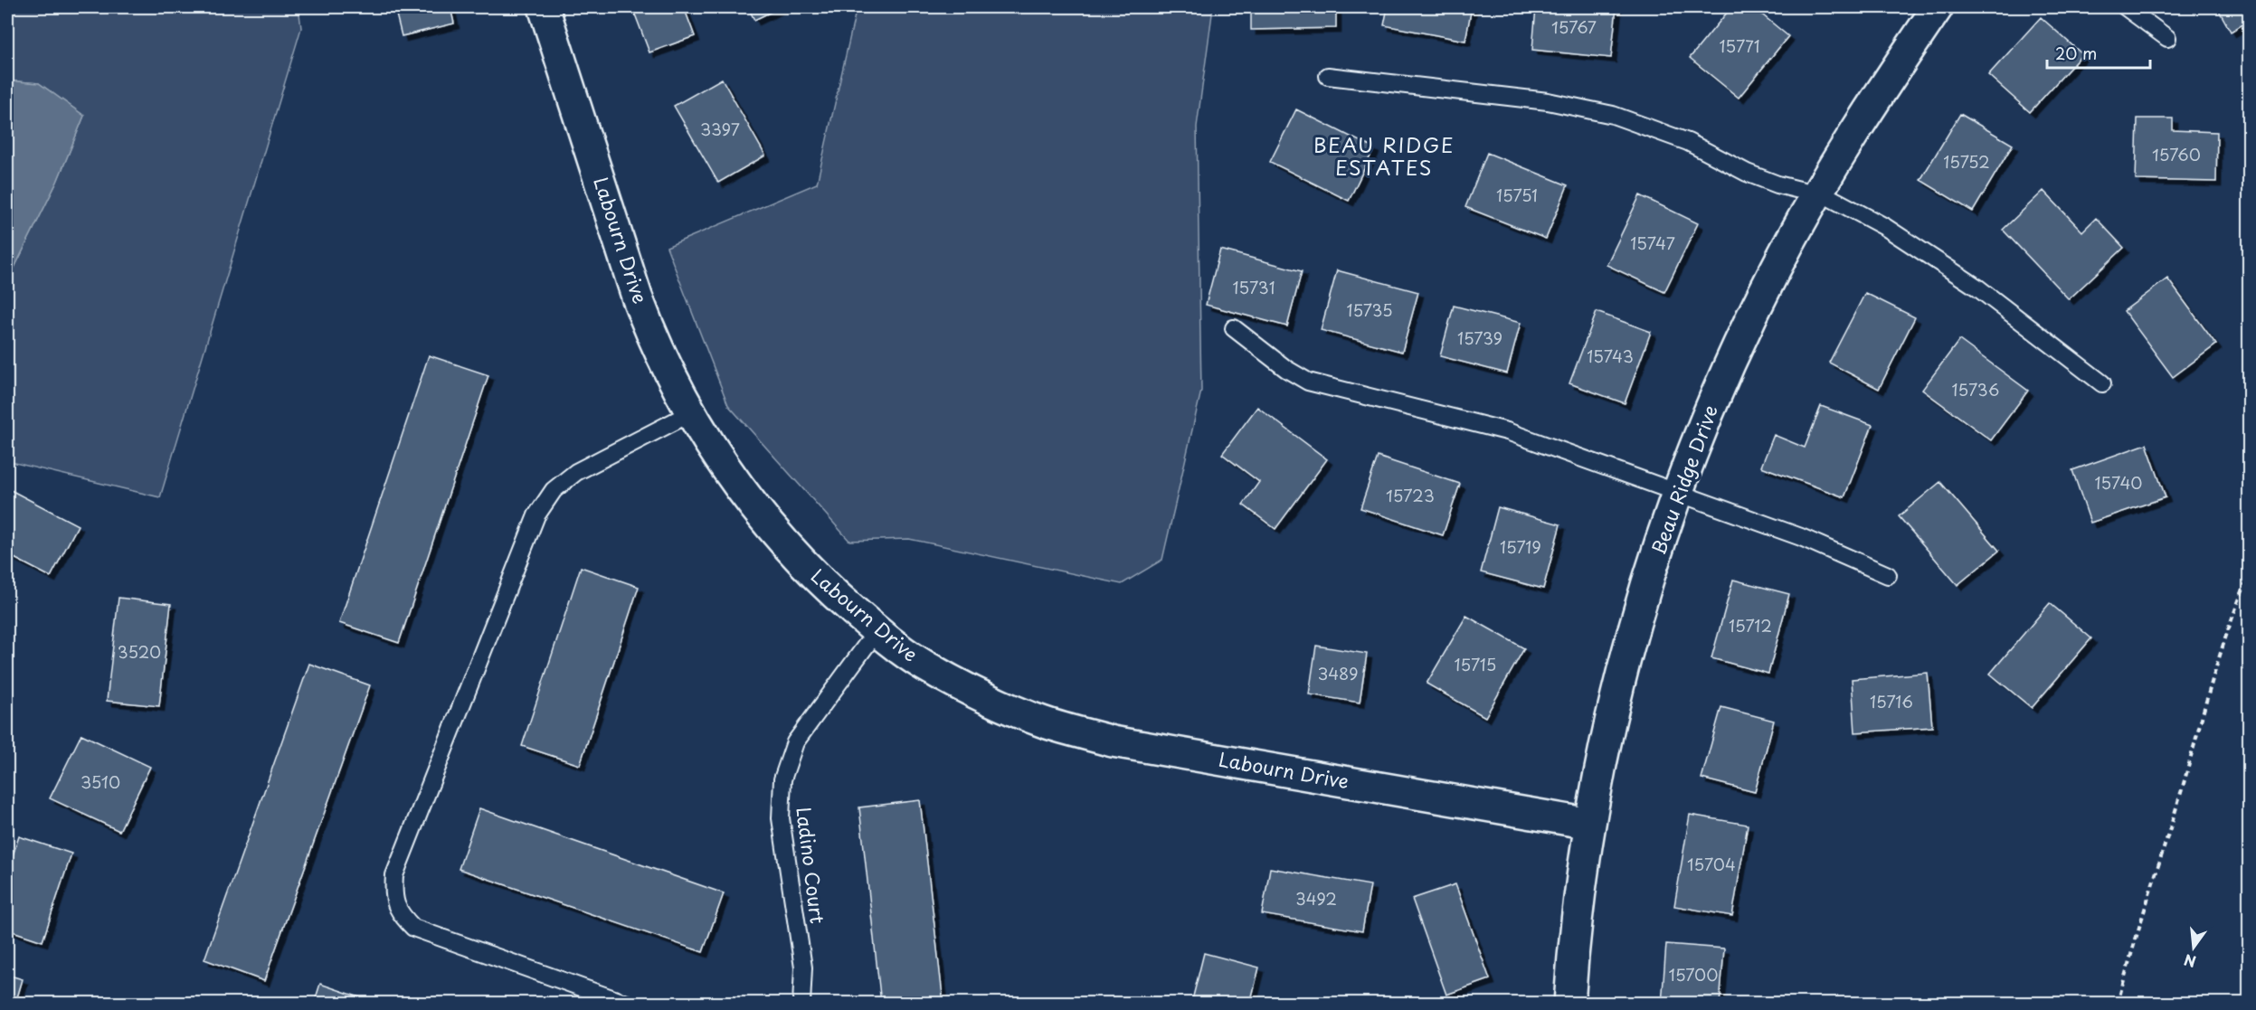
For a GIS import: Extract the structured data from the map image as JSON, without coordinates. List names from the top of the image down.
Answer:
{
  "streets": {
    "street": ["Labourn Drive", "Beau Ridge Drive"],
    "lane": ["Ladino Court"]
  },
  "crossings": [
    ["Labourn Drive", "Beau Ridge Drive"],
    ["Labourn Drive", "Ladino Court"]
  ],
  "districts": ["BEAU RIDGE ESTATES"],
  "house_numbers": [
    "15767",
    "15771",
    "3397",
    "15760",
    "15752",
    "15751",
    "15747",
    "15731",
    "15735",
    "15739",
    "15743",
    "15736",
    "15740",
    "15723",
    "15719",
    "15712",
    "3520",
    "15715",
    "3489",
    "15716",
    "3510",
    "15704",
    "3492",
    "15700"
  ],
  "scale_bar": "20 m",
  "north": "bottom"
}
